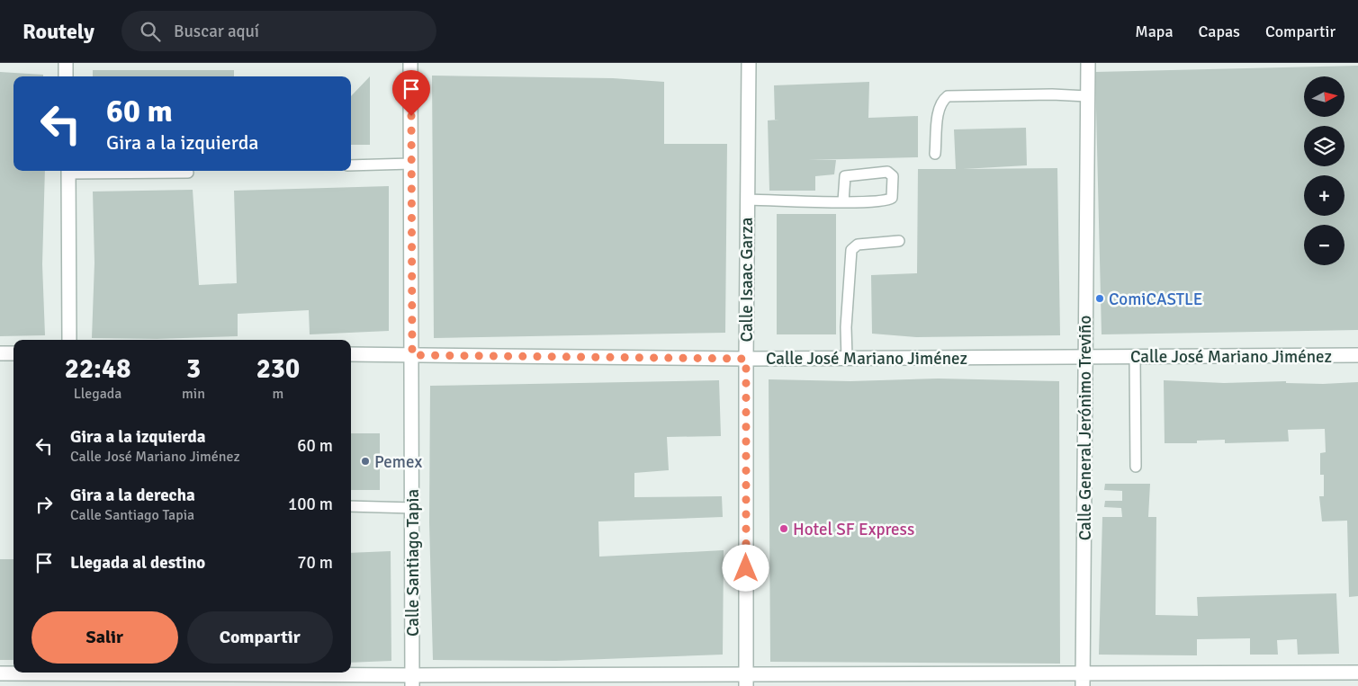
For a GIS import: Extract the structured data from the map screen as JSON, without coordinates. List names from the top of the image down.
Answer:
{
  "streets": {
    "street": [
      "Calle Isaac Garza",
      "Calle José Mariano Jiménez",
      "Calle General Jerónimo Treviño",
      "Calle Santiago Tapia"
    ]
  },
  "crossings": [
    ["Calle Isaac Garza", "Calle José Mariano Jiménez"],
    ["Calle José Mariano Jiménez", "Calle General Jerónimo Treviño"],
    ["Calle José Mariano Jiménez", "Calle Santiago Tapia"]
  ],
  "places": ["ComiCASTLE", "Pemex", "Hotel SF Express"],
  "north": "right",
  "page": {
    "header": "Routely",
    "search": "Buscar aquí",
    "nav": ["Mapa", "Capas", "Compartir"],
    "map_buttons": ["+", "−"],
    "turn": ["60 m", "Gira a la izquierda"],
    "eta": [
      "22:48",
      "Llegada",
      "3",
      "min",
      "230",
      "m"
    ],
    "list": [
      {
        "name": "Gira a la izquierda",
        "note": "Calle José Mariano Jiménez",
        "value": "60 m"
      },
      {
        "name": "Gira a la derecha",
        "note": "Calle Santiago Tapia",
        "value": "100 m"
      },
      {
        "name": "Llegada al destino",
        "value": "70 m"
      }
    ],
    "buttons": ["Salir", "Compartir"]
  }
}
